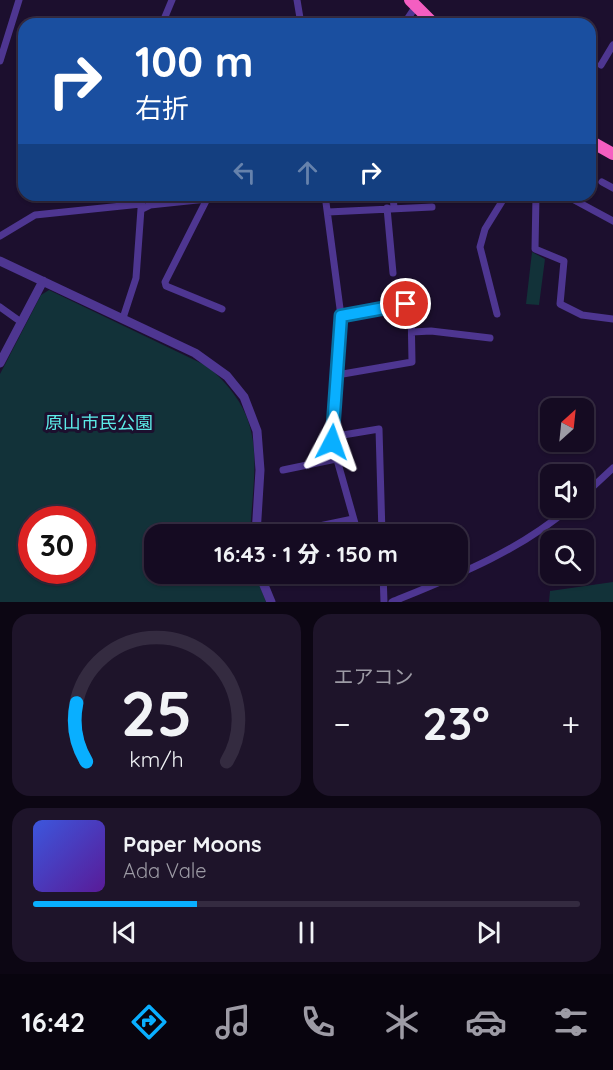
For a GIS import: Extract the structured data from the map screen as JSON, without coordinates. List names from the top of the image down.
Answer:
{
  "parks": ["原山市民公園"],
  "north": "top right",
  "page": {
    "turn": ["100 m", "右折"],
    "limit": "30",
    "trip": "16:43 · 1 分 · 150 m",
    "tile": "エアコン",
    "heat": ["−", "23°", "+"],
    "song": ["Paper Moons", "Ada Vale"],
    "tabs": "16:42",
    "gauge": ["25", "km/h"]
  }
}
